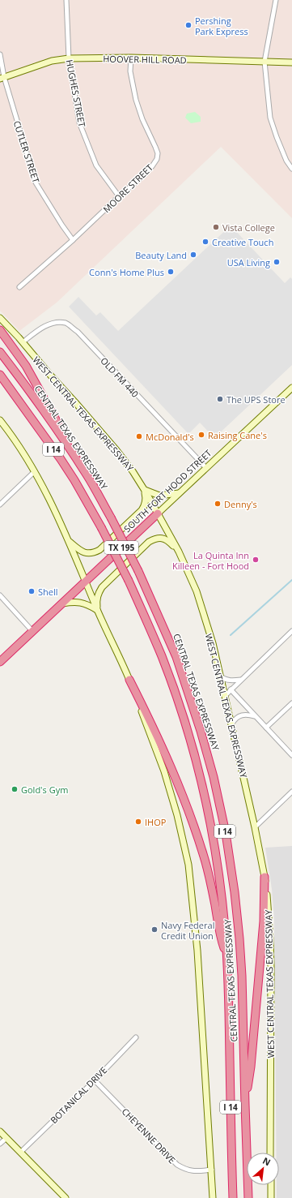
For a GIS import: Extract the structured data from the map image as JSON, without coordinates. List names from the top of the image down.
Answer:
{
  "streets": {
    "highway": [
      "CENTRAL TEXAS EXPRESSWAY",
      "I 14",
      "SOUTH FORT HOOD STREET",
      "TX 195"
    ],
    "main road": ["HOOVER HILL ROAD", "WEST CENTRAL TEXAS EXPRESSWAY"],
    "street": [
      "HUGHES STREET",
      "CUTLER STREET",
      "MOORE STREET",
      "OLD FM 440",
      "BOTANICAL DRIVE",
      "CHEYENNE DRIVE"
    ]
  },
  "crossings": [
    ["HOOVER HILL ROAD", "HUGHES STREET"],
    ["HOOVER HILL ROAD", "CUTLER STREET"],
    ["HOOVER HILL ROAD", "MOORE STREET"],
    ["HUGHES STREET", "MOORE STREET"],
    ["CUTLER STREET", "MOORE STREET"],
    ["OLD FM 440", "WEST CENTRAL TEXAS EXPRESSWAY"],
    ["OLD FM 440", "SOUTH FORT HOOD STREET"],
    ["WEST CENTRAL TEXAS EXPRESSWAY", "SOUTH FORT HOOD STREET"],
    ["BOTANICAL DRIVE", "CHEYENNE DRIVE"]
  ],
  "places": [
    "Pershing Park Express",
    "Vista College",
    "Creative Touch",
    "Beauty Land",
    "USA Living",
    "Conn's Home Plus",
    "The UPS Store",
    "Raising Cane's",
    "McDonald's",
    "Denny's",
    "La Quinta Inn Killeen - Fort Hood",
    "Shell",
    "Gold's Gym",
    "IHOP",
    "Navy Federal Credit Union"
  ],
  "north": "top right"
}
